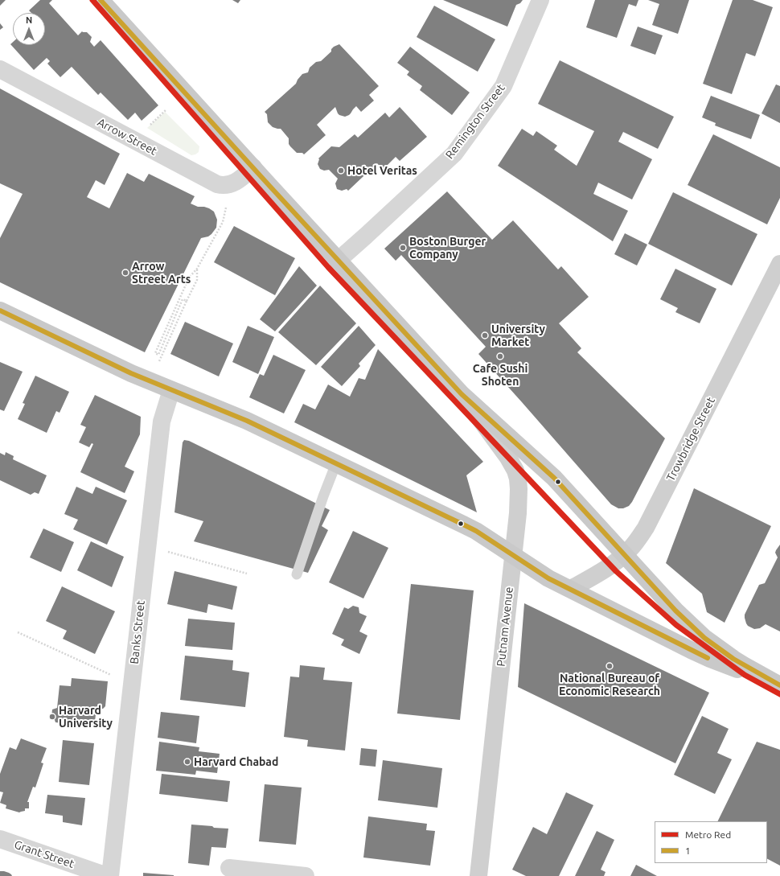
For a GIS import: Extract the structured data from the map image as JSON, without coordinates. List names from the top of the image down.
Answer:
{
  "streets": {
    "main road": ["Trowbridge Street", "Putnam Avenue"],
    "street": [
      "Remington Street",
      "Arrow Street",
      "Banks Street",
      "Grant Street"
    ]
  },
  "places": [
    "Hotel Veritas",
    "Boston Burger Company",
    "Arrow Street Arts",
    "University Market",
    "Cafe Sushi Shoten",
    "National Bureau of Economic Research",
    "Harvard University",
    "Harvard Chabad"
  ],
  "lines": ["metro line Red", "transit line 1"],
  "legend": ["Metro Red", "1"],
  "north": "top"
}
